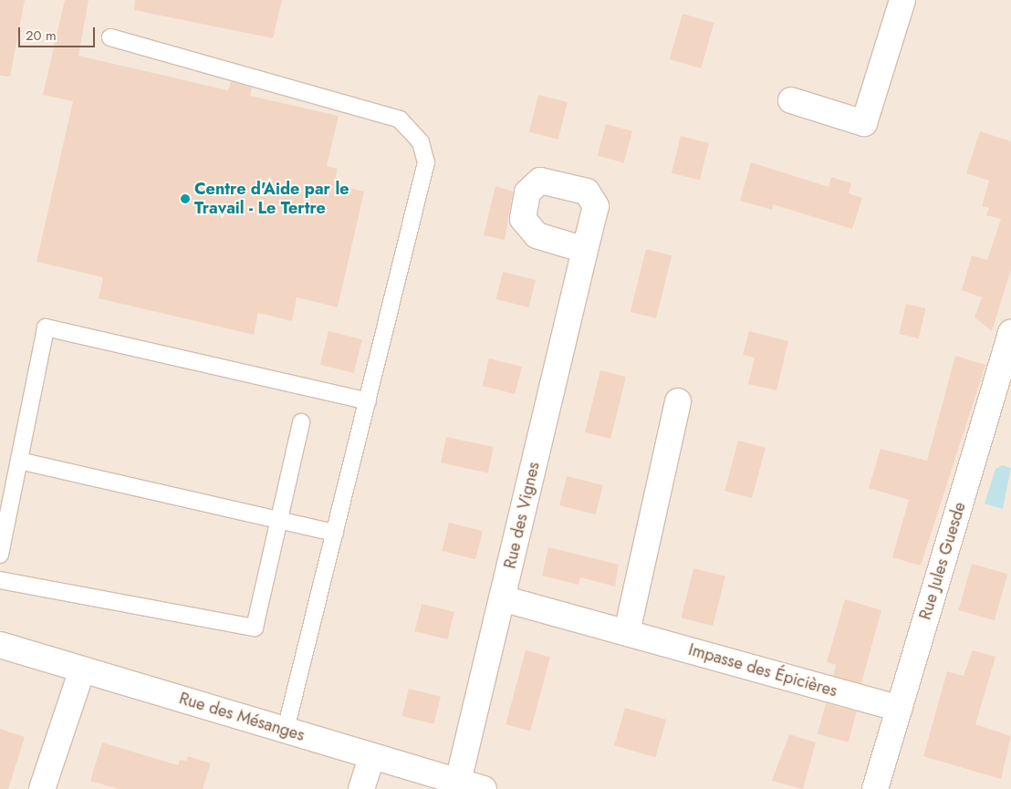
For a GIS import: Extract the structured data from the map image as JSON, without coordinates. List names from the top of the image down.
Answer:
{
  "streets": {
    "street": [
      "Rue des Vignes",
      "Rue Jules Guesde",
      "Impasse des Épicières",
      "Rue des Mésanges"
    ]
  },
  "crossings": [
    ["Rue des Vignes", "Impasse des Épicières"],
    ["Rue des Vignes", "Rue des Mésanges"],
    ["Rue Jules Guesde", "Impasse des Épicières"]
  ],
  "places": ["Centre d'Aide par le Travail - Le Tertre"],
  "scale_bar": "20 m"
}
